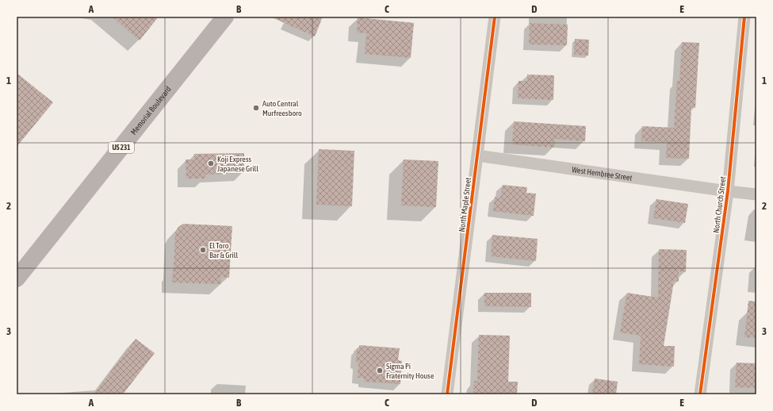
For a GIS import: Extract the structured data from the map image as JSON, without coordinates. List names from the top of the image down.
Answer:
{
  "streets": {
    "main road": ["Memorial Boulevard", "US 231"],
    "street": ["West Hembree Street", "North Maple Street", "North Church Street"]
  },
  "crossings": [
    ["West Hembree Street", "North Maple Street"],
    ["West Hembree Street", "North Church Street"]
  ],
  "places": [
    "Auto Central Murfreesboro",
    "Koji Express Japanese Grill",
    "El Toro Bar & Grill",
    "Sigma Pi Fraternity House"
  ],
  "grid": {
    "columns": [
      "A",
      "B",
      "C",
      "D",
      "E"
    ],
    "rows": ["1", "2", "3"]
  }
}
